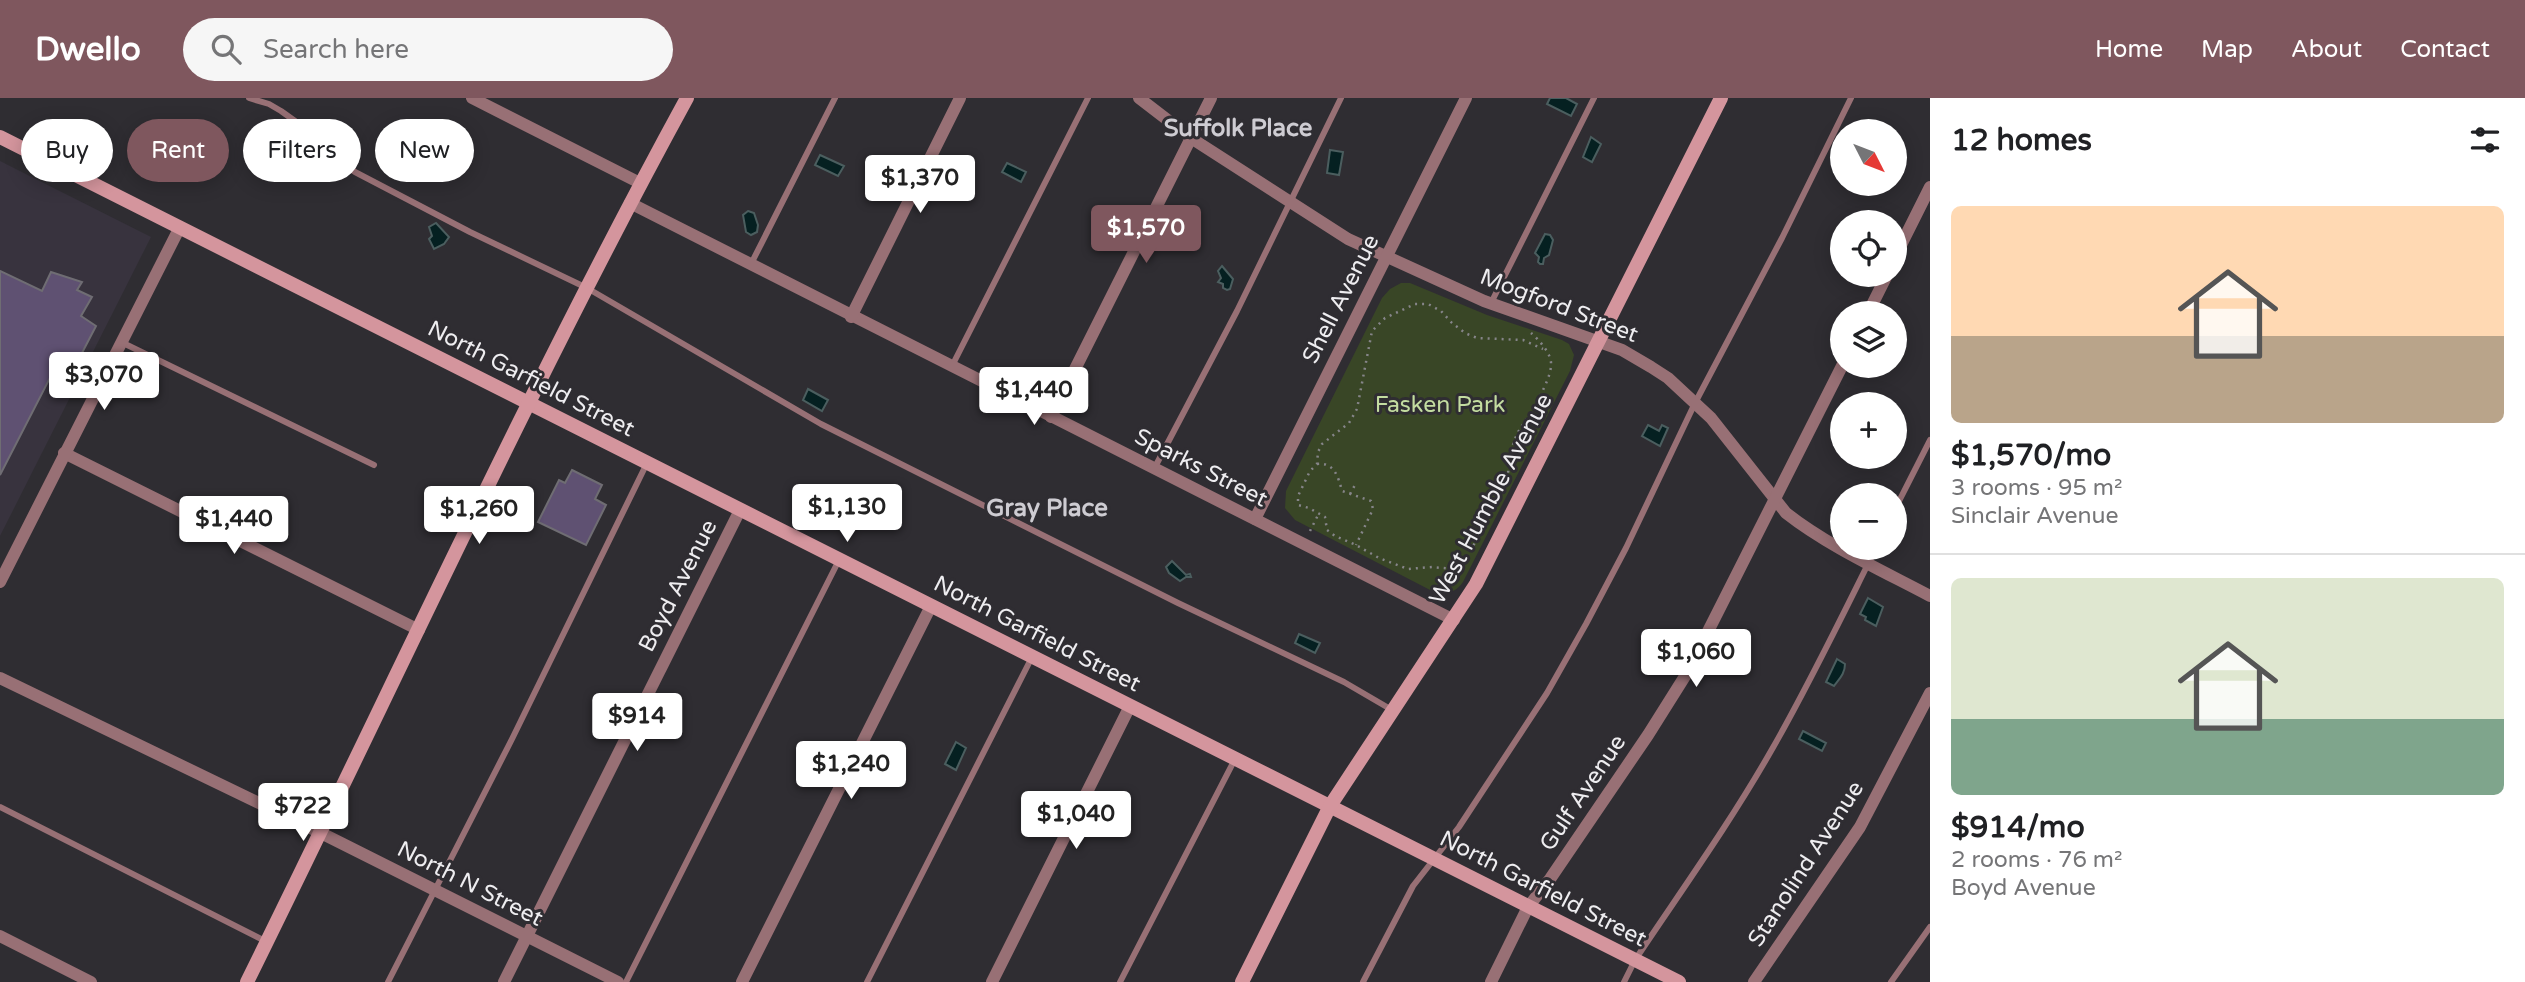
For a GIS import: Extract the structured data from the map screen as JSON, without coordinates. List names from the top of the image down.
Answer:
{
  "streets": {
    "main road": ["North Garfield Street", "West Humble Avenue"],
    "street": [
      "Shell Avenue",
      "Mogford Street",
      "Sparks Street",
      "Boyd Avenue",
      "Gulf Avenue",
      "Stanolind Avenue",
      "North N Street"
    ]
  },
  "crossings": [
    ["Shell Avenue", "Mogford Street"],
    ["Shell Avenue", "Sparks Street"],
    ["Mogford Street", "West Humble Avenue"],
    ["Mogford Street", "Gulf Avenue"],
    ["North Garfield Street", "West Humble Avenue"],
    ["North Garfield Street", "Boyd Avenue"],
    ["North Garfield Street", "Gulf Avenue"],
    ["Sparks Street", "West Humble Avenue"],
    ["Boyd Avenue", "North N Street"]
  ],
  "districts": ["Suffolk Place", "Gray Place"],
  "parks": ["Fasken Park"],
  "north": "bottom right",
  "page": {
    "header": "Dwello",
    "search": "Search here",
    "nav": [
      "Home",
      "Map",
      "About",
      "Contact"
    ],
    "heading": "12 homes",
    "map_buttons": ["+", "−"],
    "chip": [
      "Buy",
      "Rent",
      "Filters",
      "New"
    ],
    "price": [
      "$1,370",
      "$1,570",
      "$3,070",
      "$1,440",
      "$1,130",
      "$1,260",
      "$1,440",
      "$1,060",
      "$914",
      "$1,240",
      "$722",
      "$1,040"
    ],
    "list": [
      {
        "name": "$1,570/mo",
        "note": "3 rooms · 95 m² · Sinclair Avenue"
      },
      {
        "name": "$914/mo",
        "note": "2 rooms · 76 m² · Boyd Avenue"
      }
    ]
  }
}
